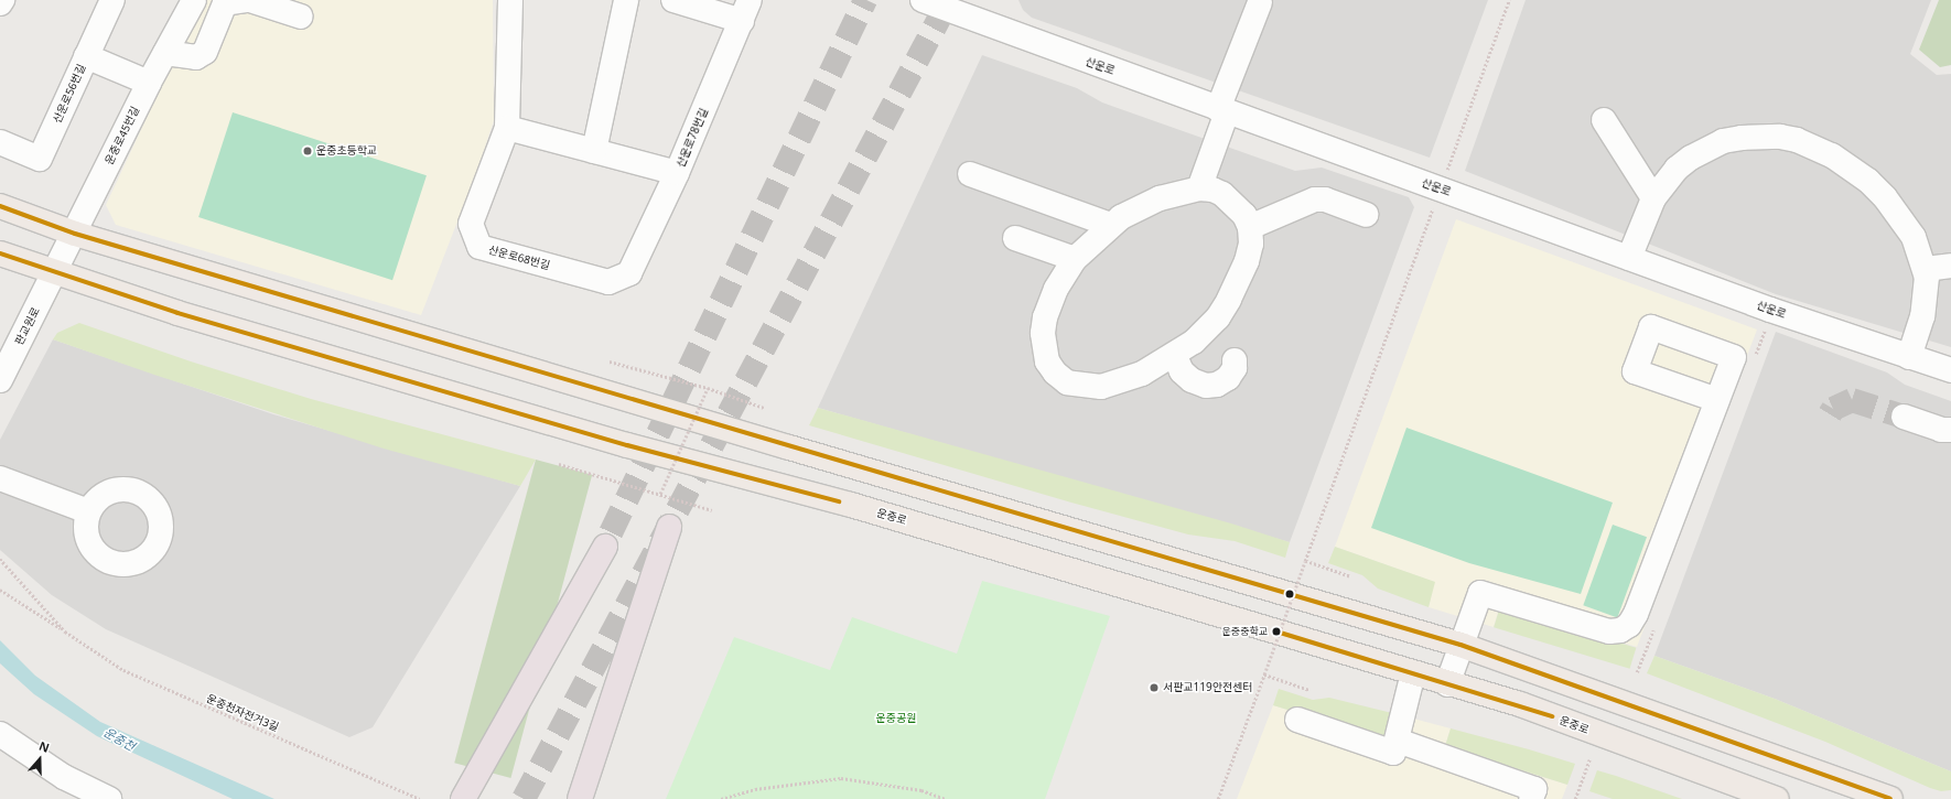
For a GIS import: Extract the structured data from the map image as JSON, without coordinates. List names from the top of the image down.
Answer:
{
  "streets": {
    "main road": ["운중로"],
    "street": [
      "산운로",
      "산운로56번길",
      "운중로45번길",
      "산운로78번길",
      "산운로68번길",
      "판교원로"
    ],
    "path": ["운중천자전거3길"]
  },
  "crossings": [
    ["운중로45번길", "판교원로"],
    ["운중로45번길", "운중로"],
    ["산운로78번길", "산운로68번길"],
    ["판교원로", "운중로"]
  ],
  "water": ["운중천"],
  "parks": ["운중공원"],
  "places": ["운중초등학교", "운중중학교", "서판교119안전센터"],
  "north": "top"
}
